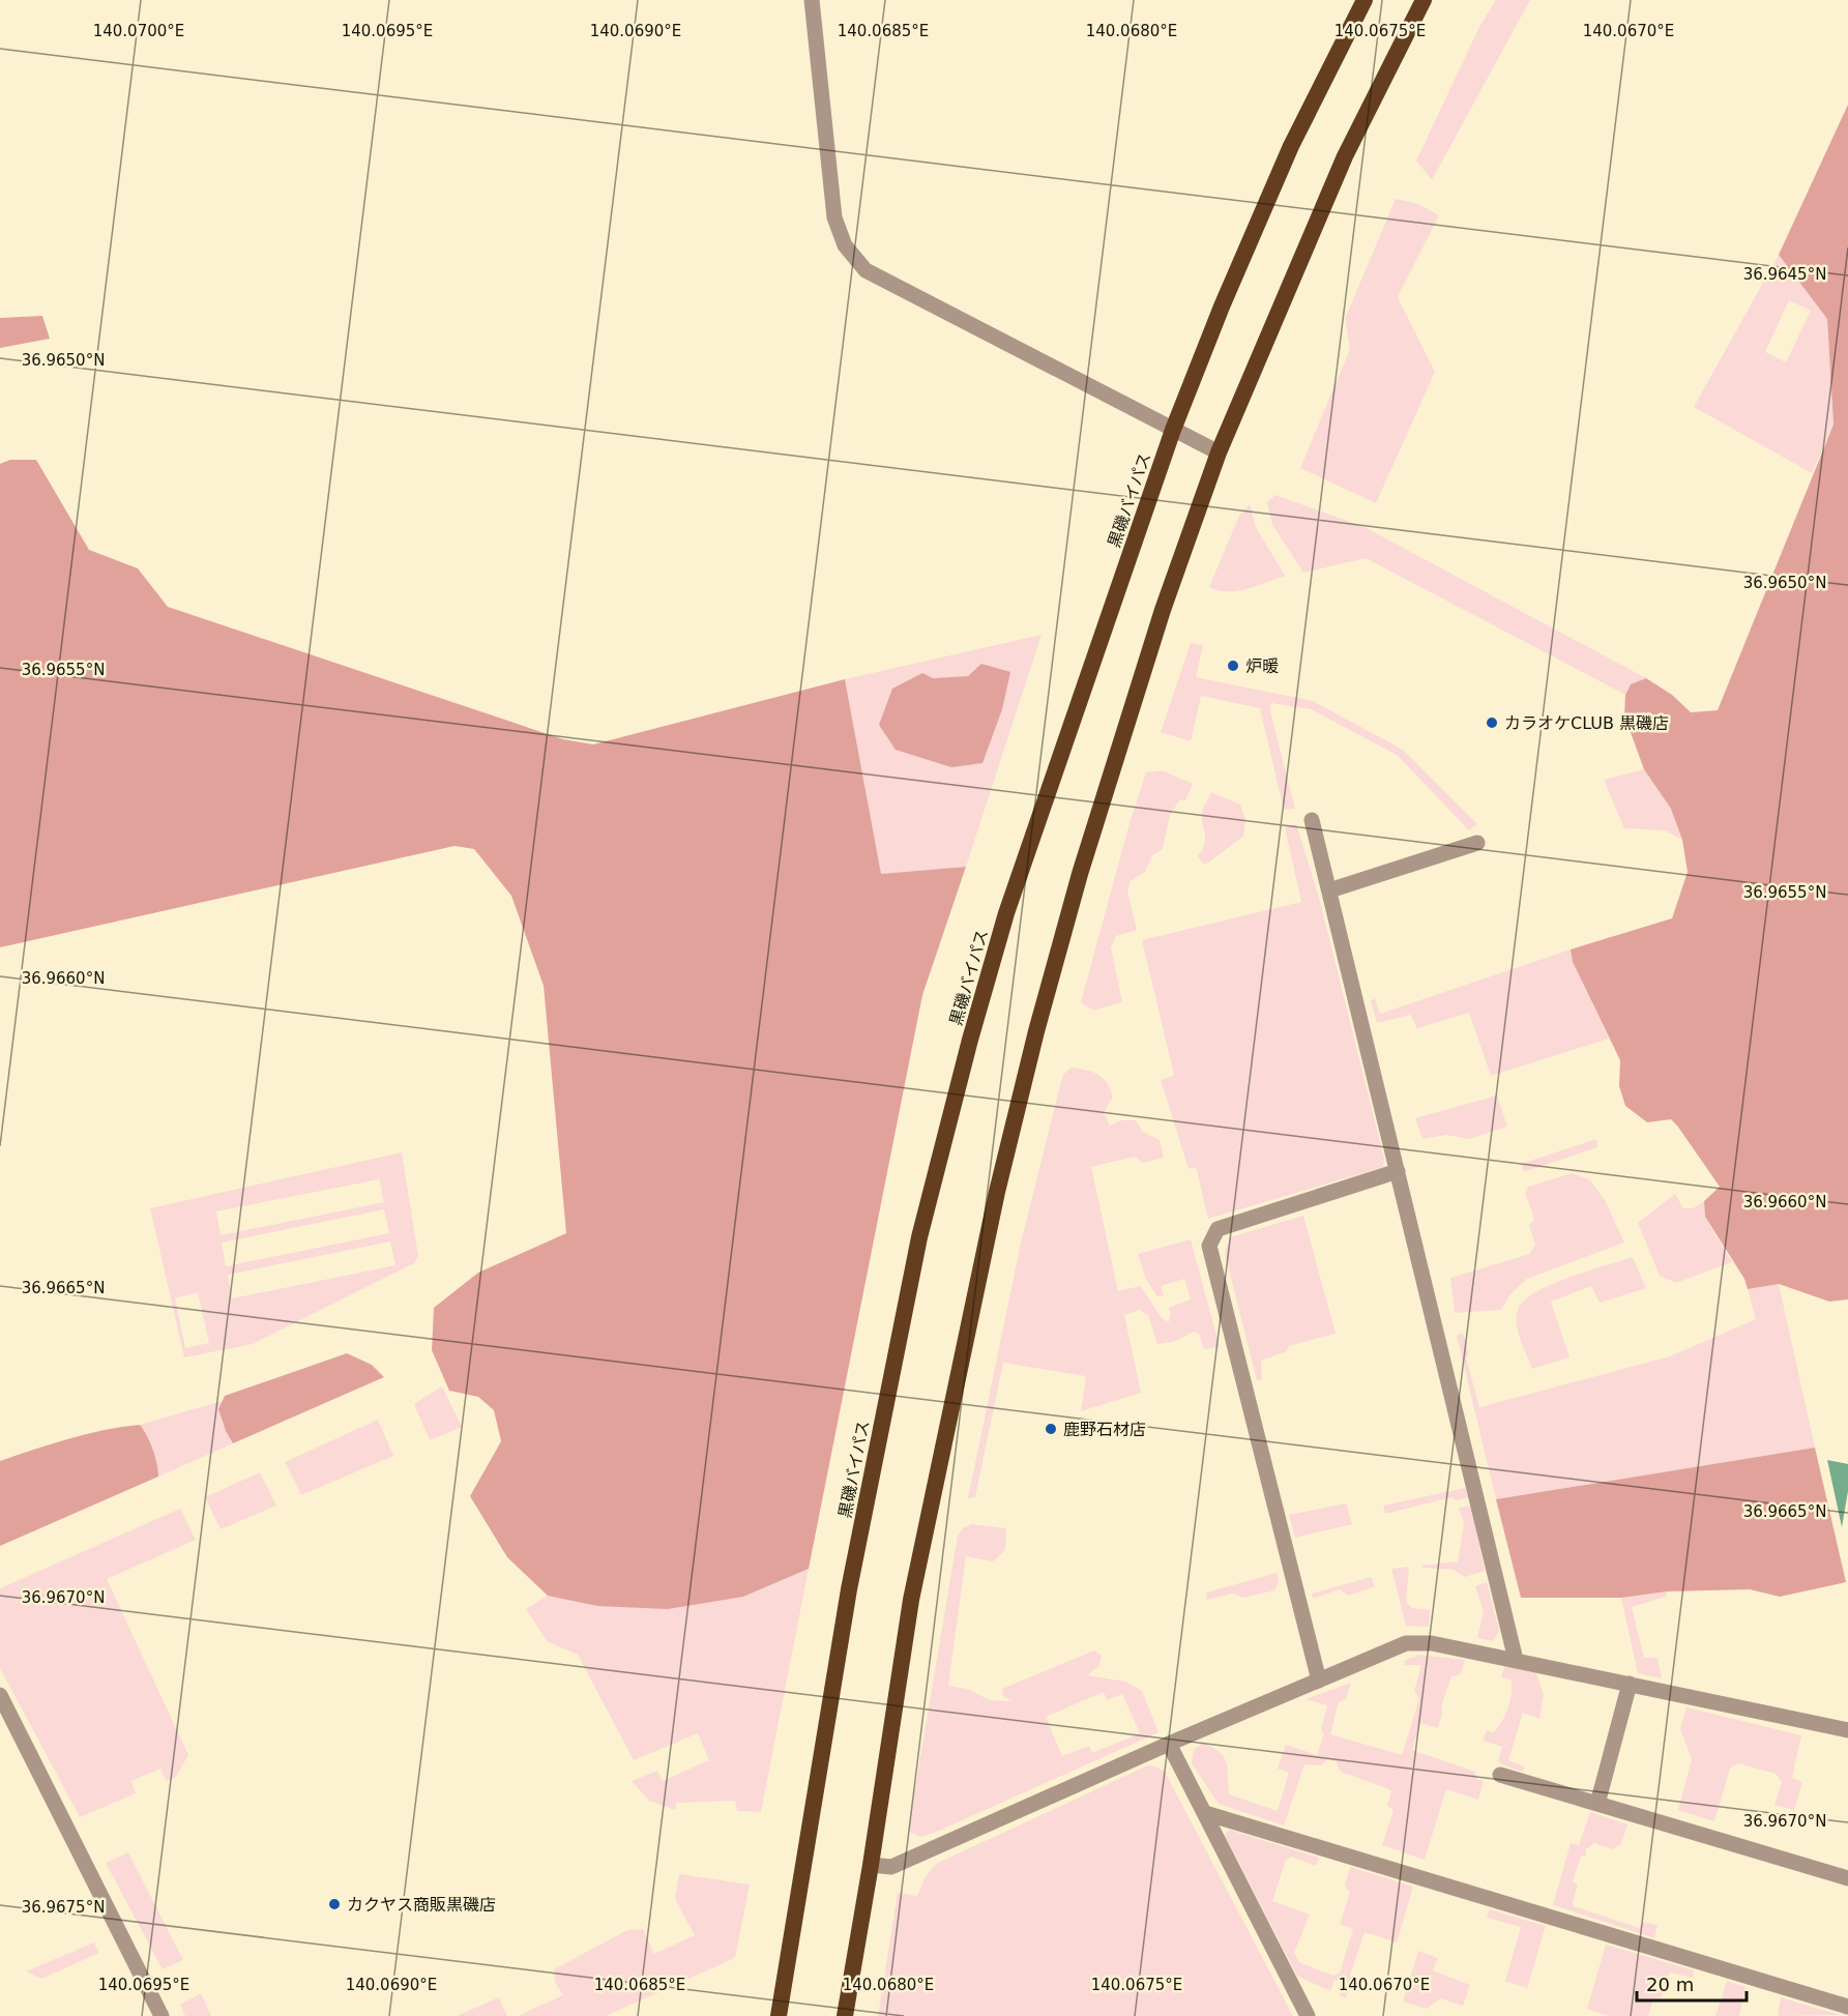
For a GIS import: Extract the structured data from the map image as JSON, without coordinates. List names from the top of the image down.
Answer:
{
  "streets": {
    "highway": ["黒磯バイパス"]
  },
  "places": [
    "炉暖",
    "カラオケCLUB 黒磯店",
    "鹿野石材店",
    "カクヤス商販黒磯店"
  ],
  "scale_bar": "20 m",
  "coordinates": [
    "140.0700°E",
    "140.0695°E",
    "140.0690°E",
    "140.0685°E",
    "140.0680°E",
    "140.0675°E",
    "140.0670°E",
    "36.9645°N",
    "36.9650°N",
    "36.9655°N",
    "36.9660°N",
    "36.9665°N",
    "36.9670°N",
    "36.9675°N"
  ]
}
